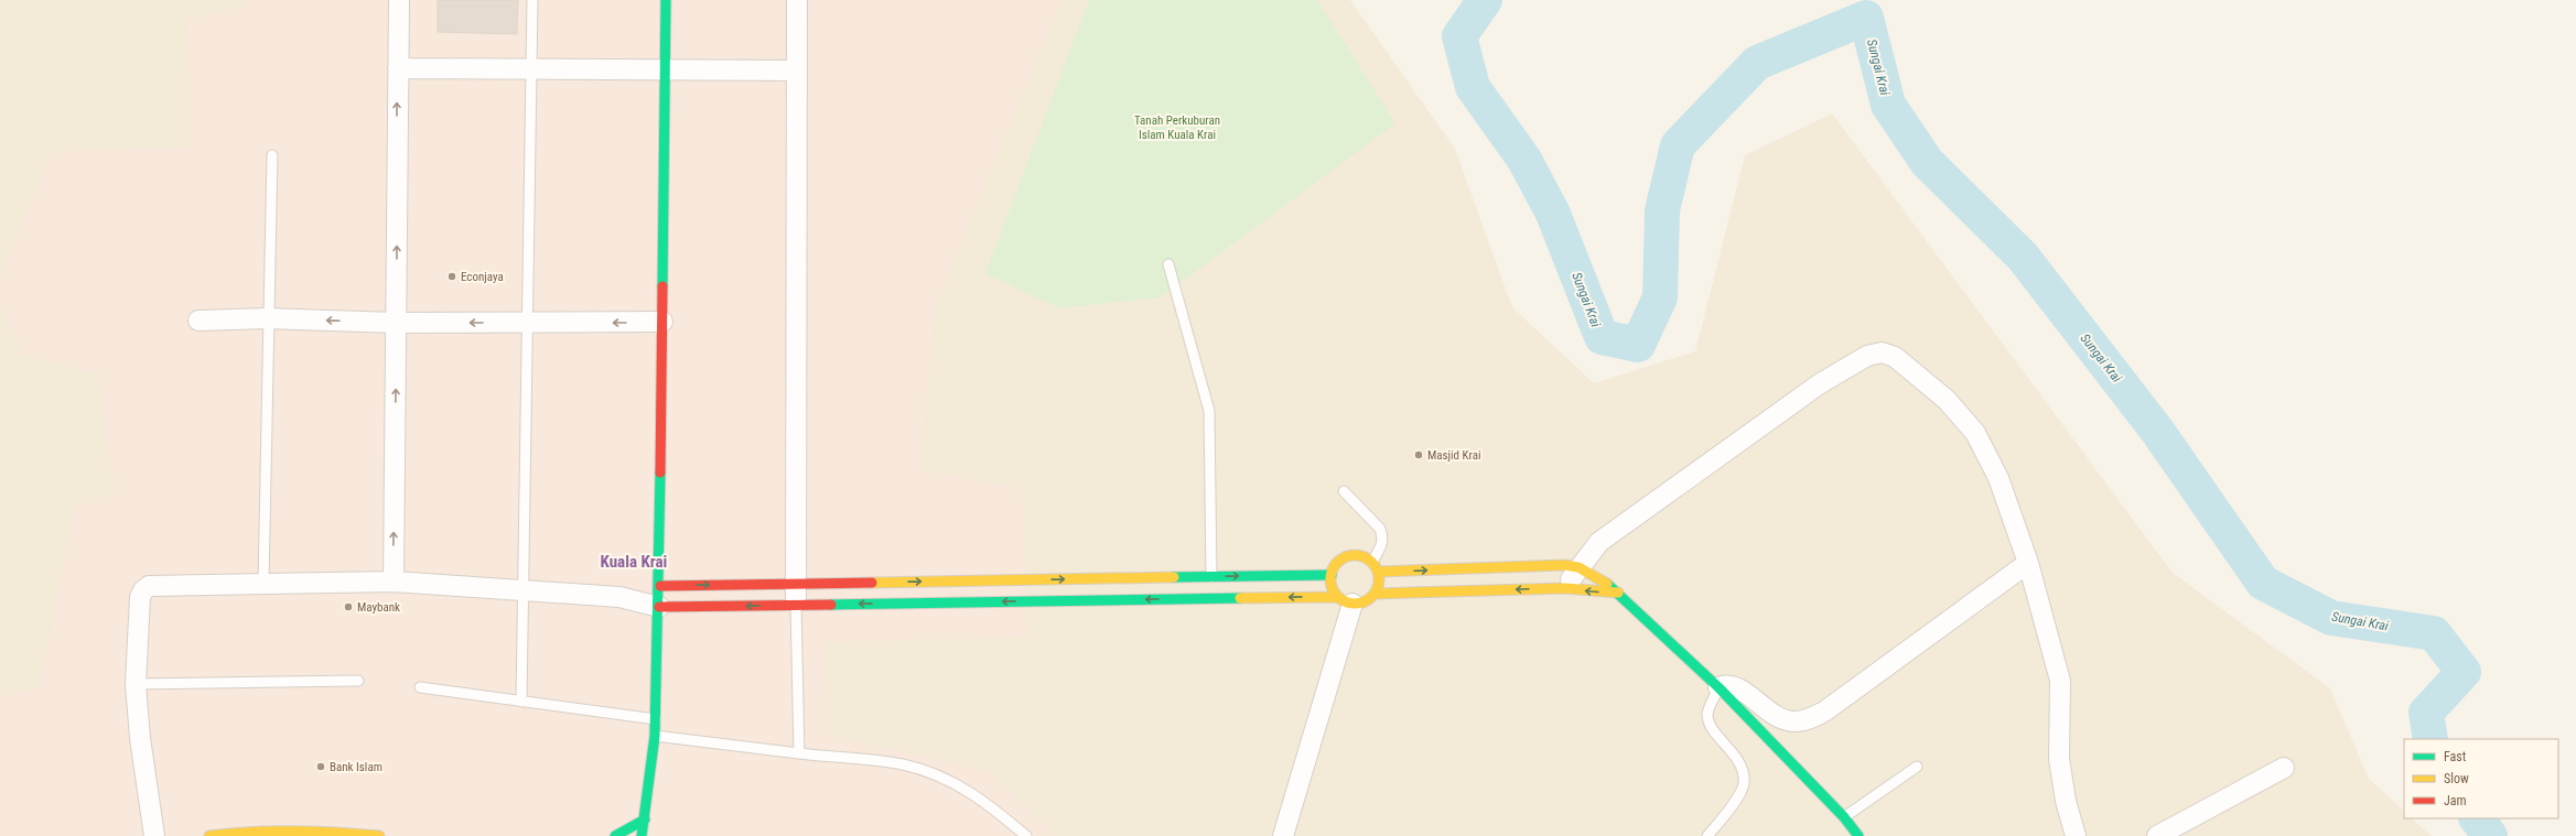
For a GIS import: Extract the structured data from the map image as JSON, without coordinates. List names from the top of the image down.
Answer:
{
  "districts": ["Kuala Krai"],
  "water": ["Sungai Krai"],
  "parks": ["Tanah Perkuburan Islam Kuala Krai"],
  "places": [
    "Econjaya",
    "Masjid Krai",
    "Maybank",
    "Bank Islam"
  ],
  "legend": ["Fast", "Slow", "Jam"]
}
